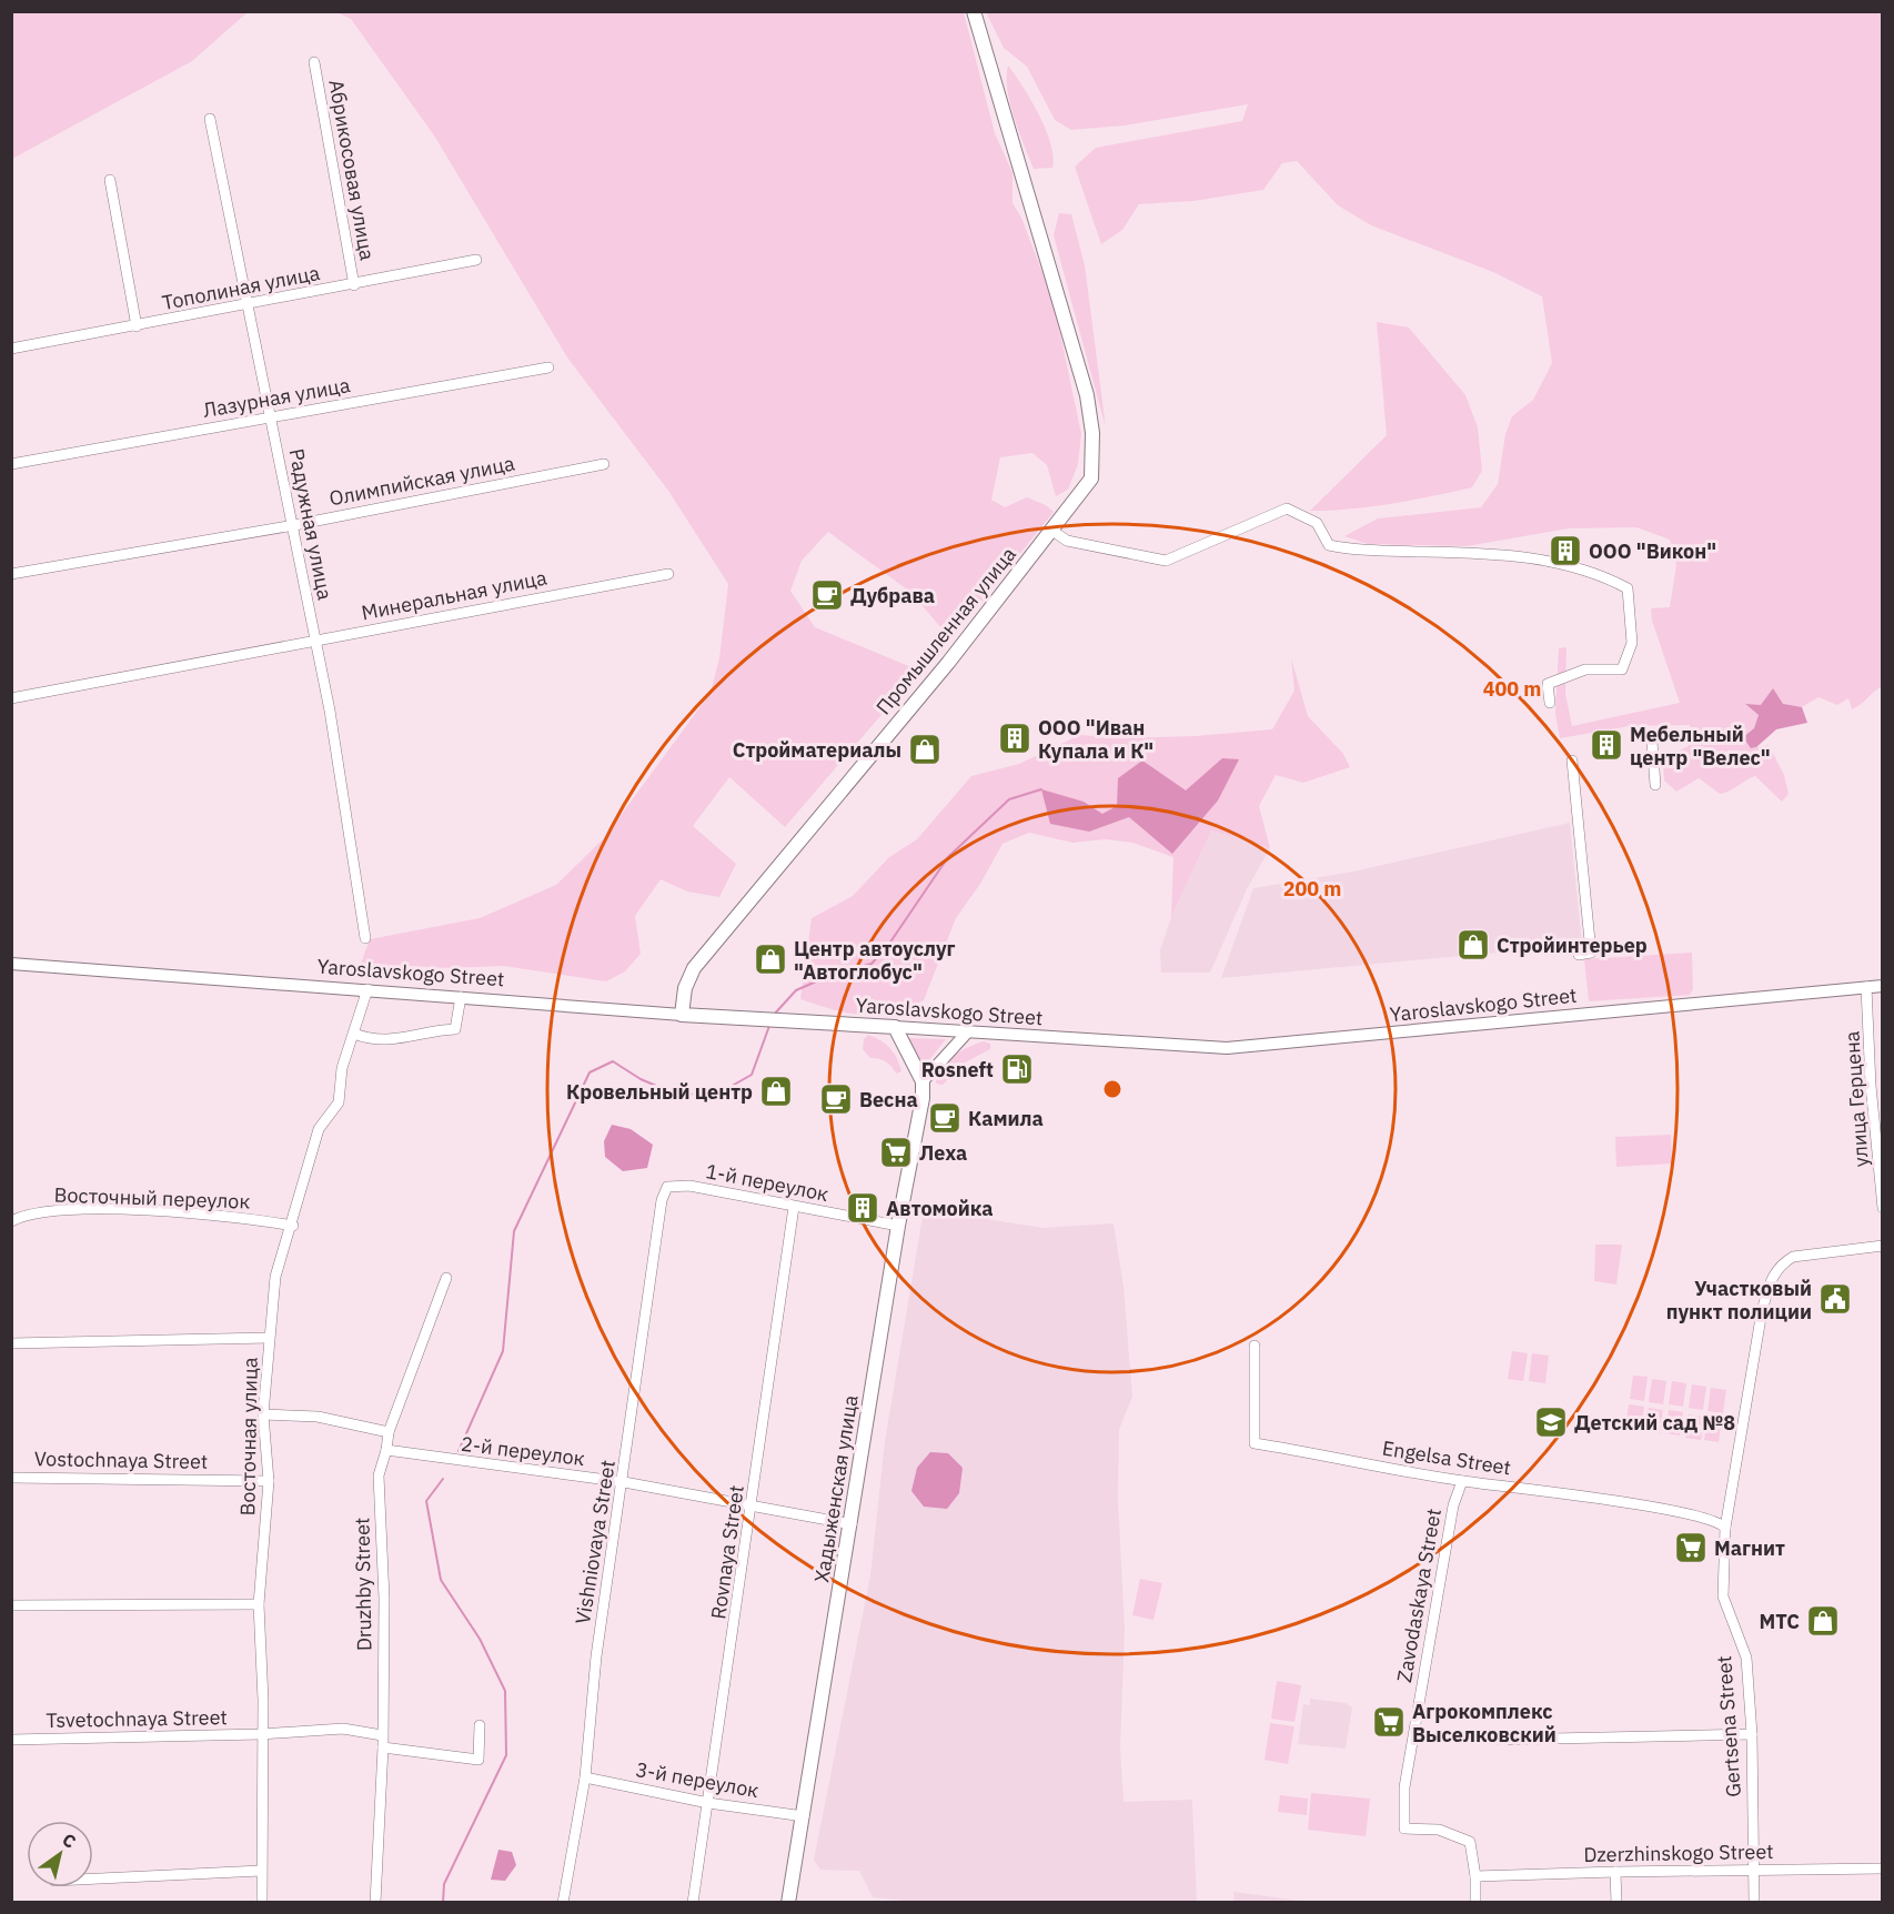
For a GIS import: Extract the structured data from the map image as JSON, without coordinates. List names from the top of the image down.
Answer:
{
  "streets": {
    "main road": ["Промышленная улица", "Yaroslavskogo Street", "Хадыженская улица"],
    "street": [
      "Абрикосовая улица",
      "Тополиная улица",
      "Лазурная улица",
      "Олимпийская улица",
      "Радужная улица",
      "Минеральная улица",
      "улица Герцена",
      "1-й переулок",
      "Восточный переулок",
      "Восточная улица",
      "2-й переулок",
      "Engelsa Street",
      "Vostochnaya Street",
      "Vishniovaya Street",
      "Rovnaya Street",
      "Druzhby Street",
      "Zavodaskaya Street",
      "Tsvetochnaya Street",
      "Gertsena Street",
      "3-й переулок",
      "Dzerzhinskogo Street"
    ]
  },
  "crossings": [
    ["Абрикосовая улица", "Тополиная улица"],
    ["Тополиная улица", "Радужная улица"],
    ["Лазурная улица", "Радужная улица"],
    ["Олимпийская улица", "Радужная улица"],
    ["Радужная улица", "Минеральная улица"],
    ["Промышленная улица", "Yaroslavskogo Street"],
    ["Yaroslavskogo Street", "улица Герцена"],
    ["Yaroslavskogo Street", "Восточная улица"],
    ["1-й переулок", "Хадыженская улица"],
    ["1-й переулок", "Vishniovaya Street"],
    ["1-й переулок", "Rovnaya Street"],
    ["Восточный переулок", "Восточная улица"],
    ["Восточная улица", "Vostochnaya Street"],
    ["Восточная улица", "Tsvetochnaya Street"],
    ["2-й переулок", "Хадыженская улица"],
    ["2-й переулок", "Vishniovaya Street"],
    ["2-й переулок", "Rovnaya Street"],
    ["2-й переулок", "Druzhby Street"],
    ["Engelsa Street", "Zavodaskaya Street"],
    ["Engelsa Street", "Gertsena Street"],
    ["Хадыженская улица", "3-й переулок"],
    ["Vishniovaya Street", "3-й переулок"],
    ["Rovnaya Street", "3-й переулок"],
    ["Zavodaskaya Street", "Dzerzhinskogo Street"],
    ["Gertsena Street", "Dzerzhinskogo Street"]
  ],
  "places": {
    "building": [
      "ООО \"Викон\"",
      "ООО \"Иван Купала и К\"",
      "Мебельный центр \"Велес\"",
      "Автомойка"
    ],
    "cafe": ["Дубрава", "Весна", "Камила"],
    "shop": [
      "Стройматериалы",
      "Стройинтерьер",
      "Центр автоуслуг \"Автоглобус\"",
      "Кровельный центр",
      "МТС"
    ],
    "fuel station": ["Rosneft"],
    "supermarket": ["Леха", "Магнит", "Агрокомплекс Выселковский"],
    "public building": ["Участковый пункт полиции"],
    "school or university": ["Детский сад №8"]
  },
  "north": "top right",
  "rings": ["400 m", "200 m"]
}
